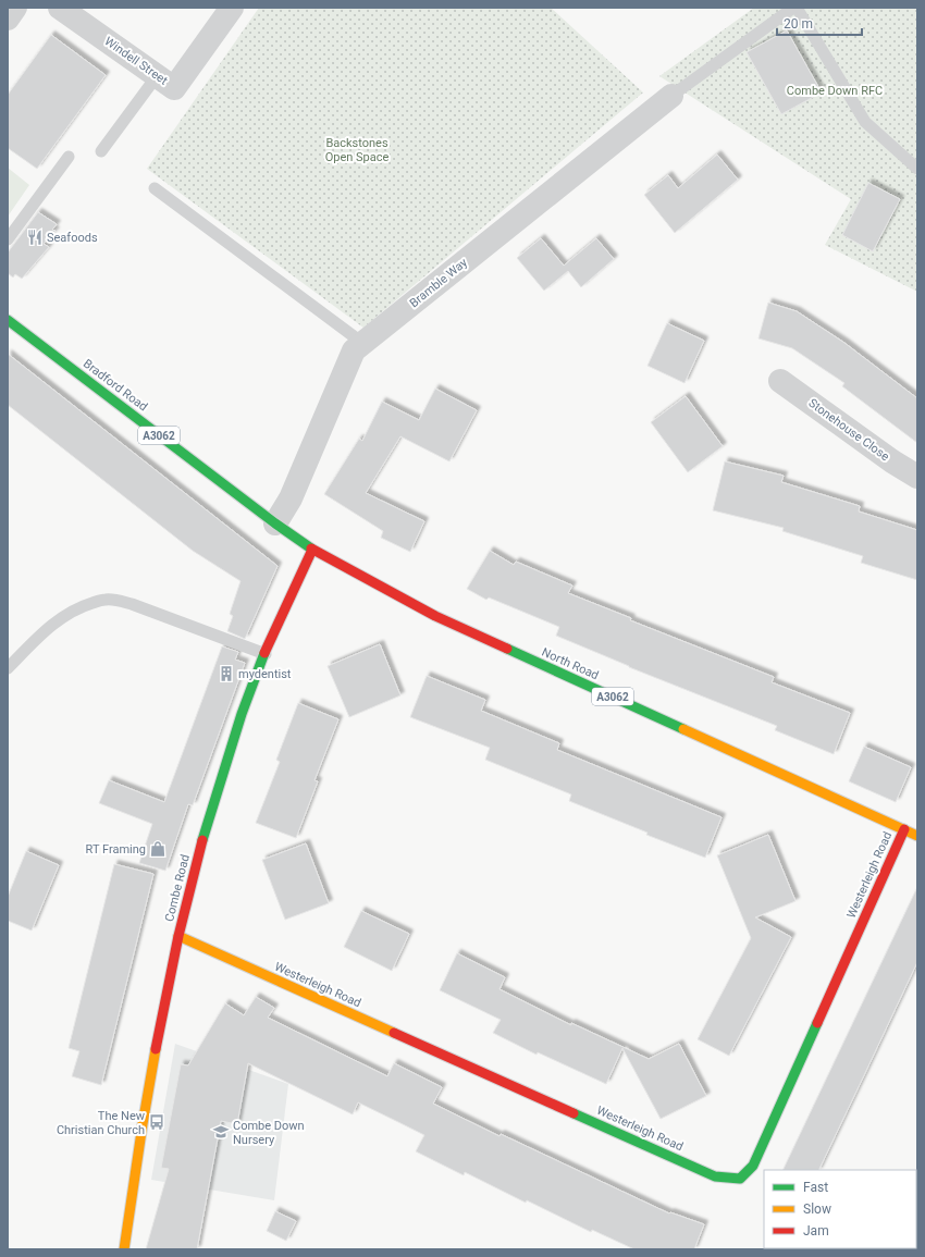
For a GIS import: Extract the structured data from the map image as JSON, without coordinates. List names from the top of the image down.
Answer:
{
  "streets": {
    "street": [
      "Windell Street",
      "Bramble Way",
      "Bradford Road",
      "Stonehouse Close",
      "A3062",
      "North Road",
      "Westerleigh Road",
      "Combe Road"
    ]
  },
  "crossings": [
    ["Bramble Way", "Bradford Road"],
    ["Bradford Road", "North Road"],
    ["Bradford Road", "Combe Road"],
    ["North Road", "Westerleigh Road"],
    ["North Road", "Combe Road"],
    ["Westerleigh Road", "Combe Road"]
  ],
  "parks": ["Combe Down RFC", "Backstones Open Space"],
  "places": {
    "restaurant": ["Seafoods"],
    "building": ["mydentist"],
    "shop": ["RT Framing"],
    "bus stop": ["The New Christian Church"],
    "school or university": ["Combe Down Nursery"]
  },
  "legend": ["Fast", "Slow", "Jam"],
  "scale_bar": "20 m"
}
